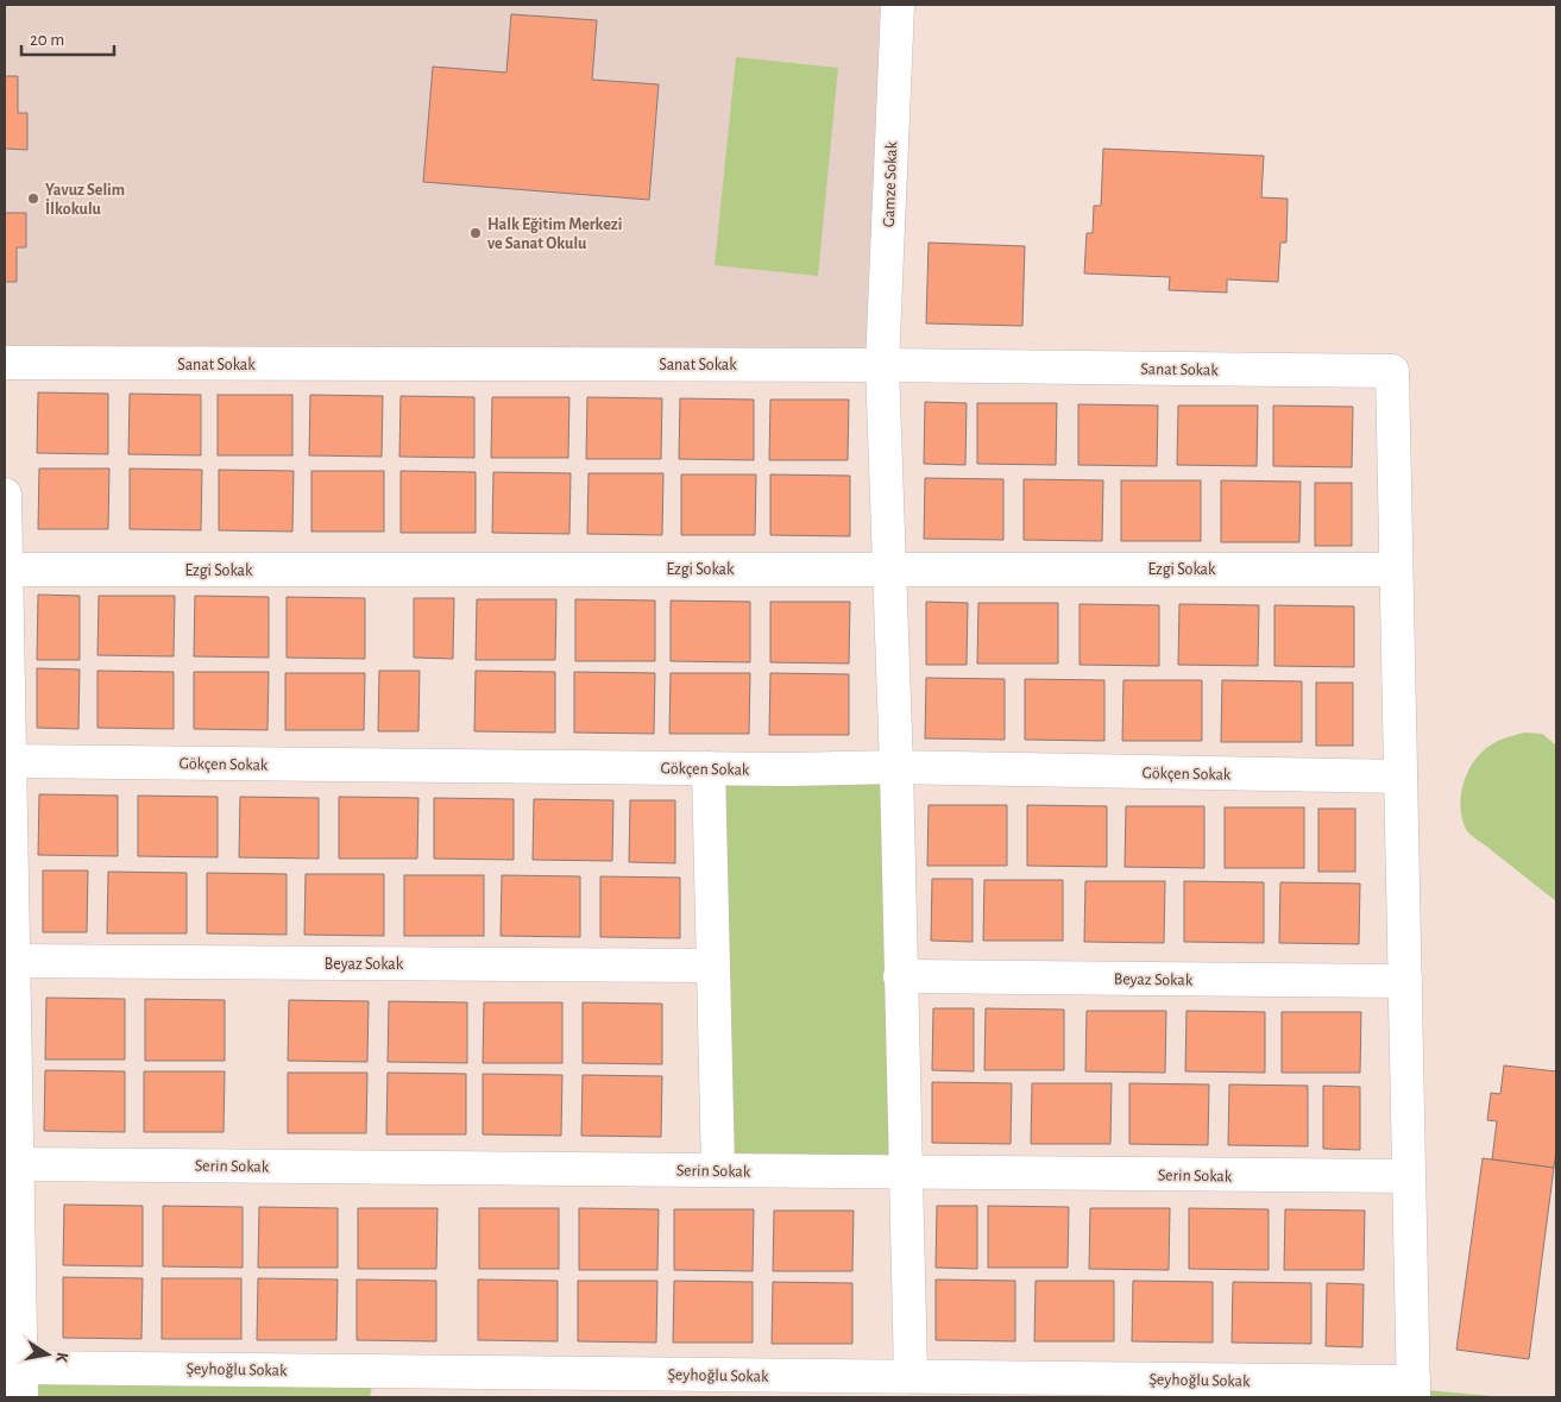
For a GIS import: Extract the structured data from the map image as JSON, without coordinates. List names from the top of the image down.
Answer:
{
  "streets": {
    "street": [
      "Gamze Sokak",
      "Sanat Sokak",
      "Ezgi Sokak",
      "Gökçen Sokak",
      "Beyaz Sokak",
      "Serin Sokak",
      "Şeyhoğlu Sokak"
    ]
  },
  "crossings": [
    ["Gamze Sokak", "Sanat Sokak"],
    ["Gamze Sokak", "Ezgi Sokak"],
    ["Gamze Sokak", "Gökçen Sokak"],
    ["Gamze Sokak", "Beyaz Sokak"],
    ["Gamze Sokak", "Serin Sokak"],
    ["Gamze Sokak", "Şeyhoğlu Sokak"],
    ["Sanat Sokak", "Ezgi Sokak"]
  ],
  "places": ["Yavuz Selim İlkokulu", "Halk Eğitim Merkezi ve Sanat Okulu"],
  "scale_bar": "20 m",
  "north": "right"
}
